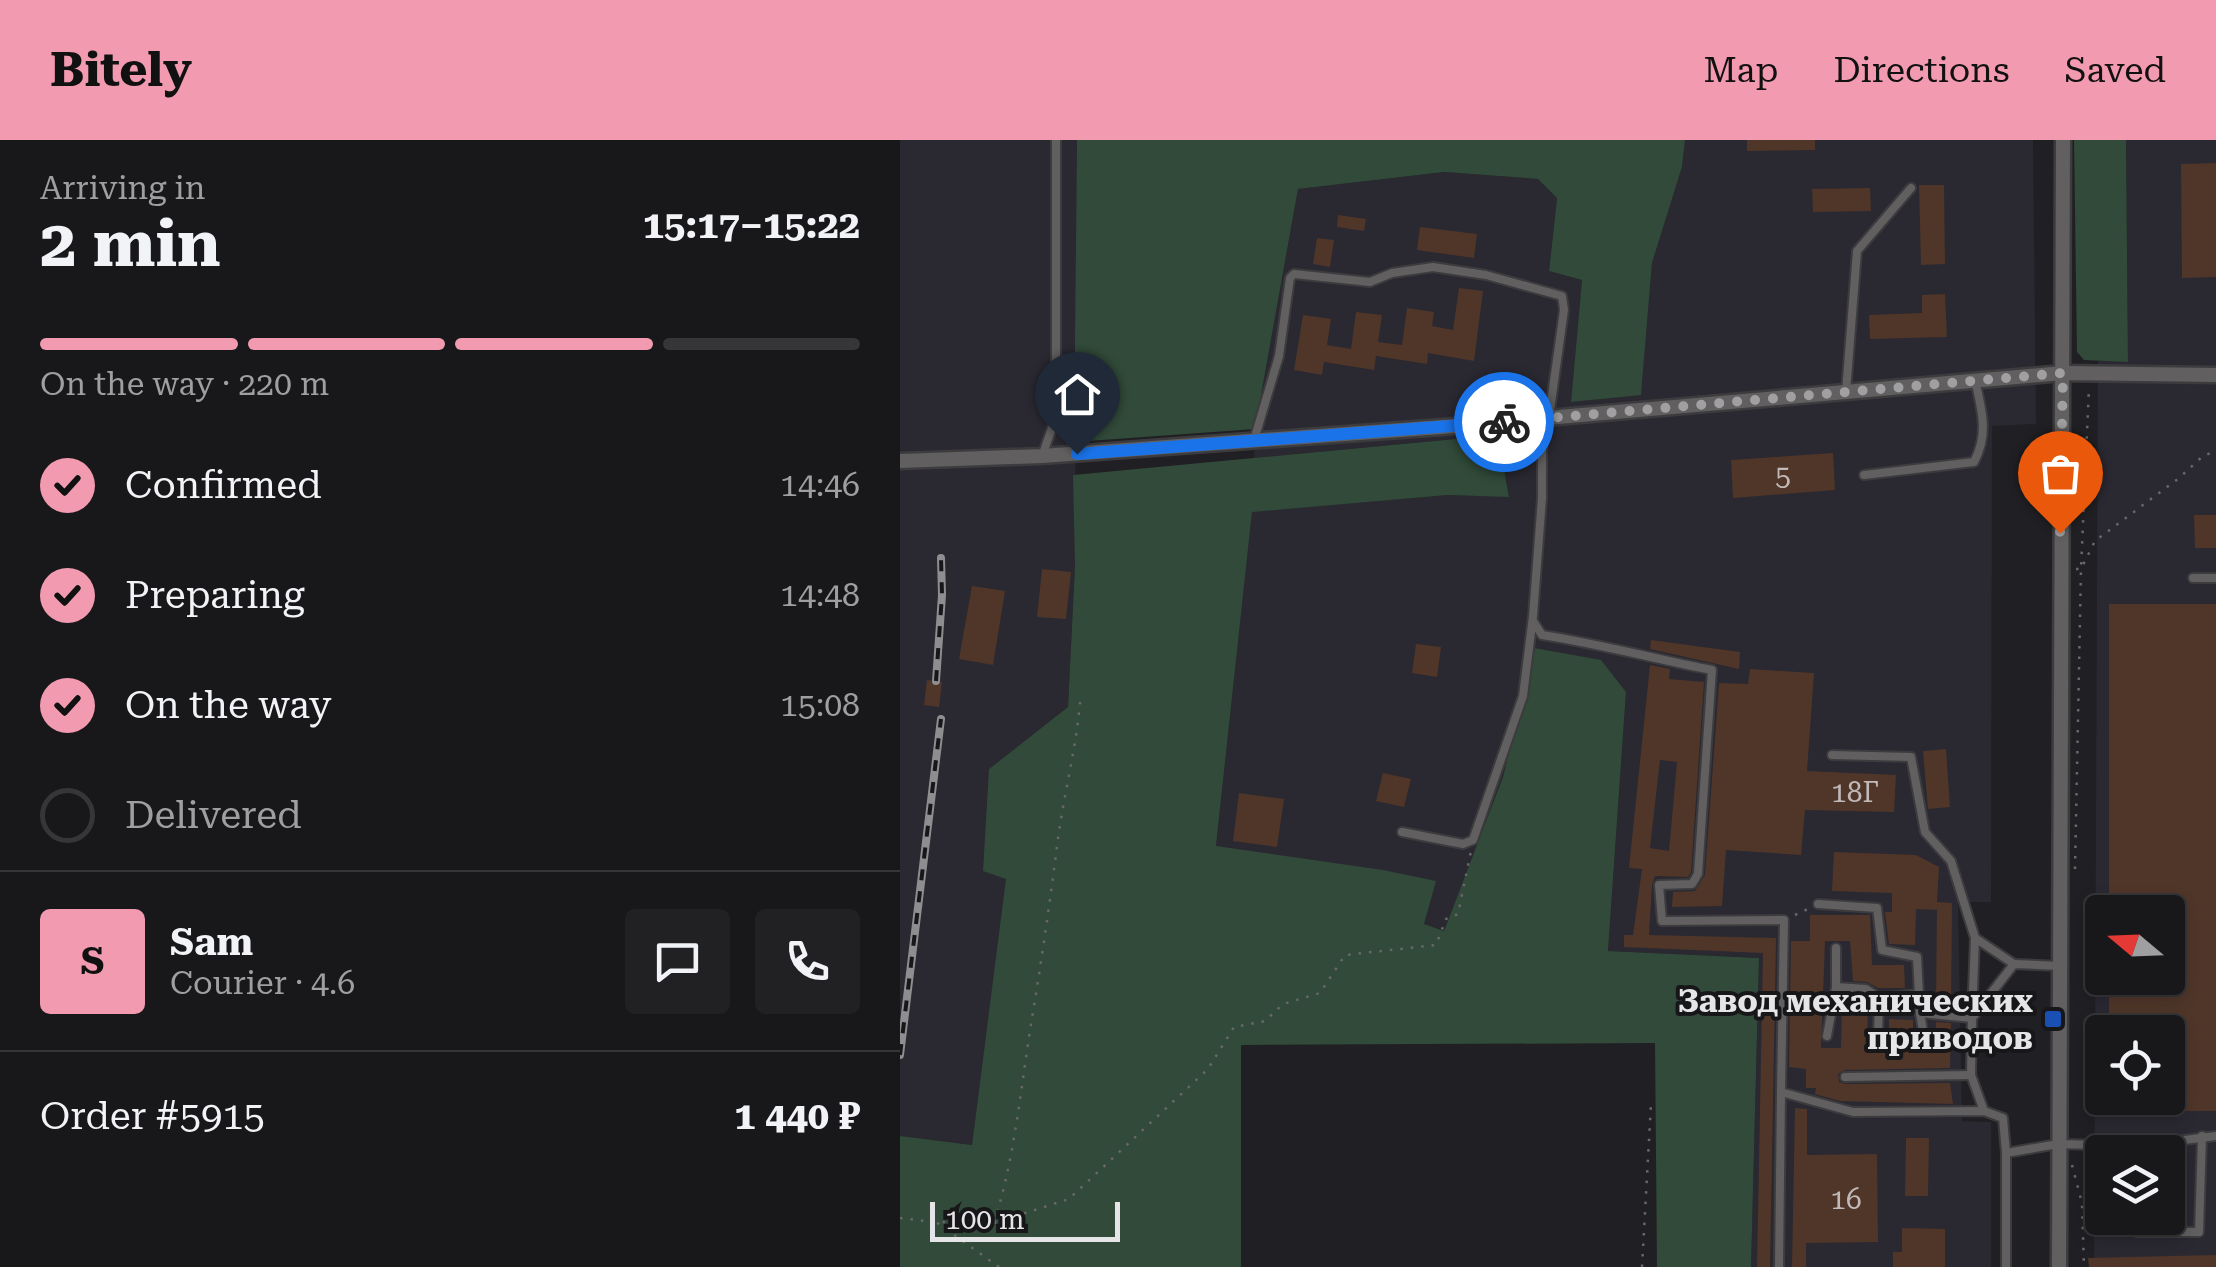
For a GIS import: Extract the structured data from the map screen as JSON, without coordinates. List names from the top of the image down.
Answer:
{
  "places": {
    "transit": ["Завод механических приводов"]
  },
  "house_numbers": ["5", "18Г", "16"],
  "scale_bar": "100 m",
  "north": "left",
  "page": {
    "header": "Bitely",
    "nav": ["Map", "Directions", "Saved"],
    "heading": ["2 min", "Arriving in", "15:17–15:22"],
    "panel": [
      "Sam",
      "Courier · 4.6",
      "Order #5915",
      "1 440 ₽"
    ],
    "bar": "On the way · 220 m",
    "list": [
      ["Confirmed", "14:46"],
      ["Preparing", "14:48"],
      ["On the way", "15:08"],
      "Delivered"
    ],
    "round": "S",
    "scale": "100 m"
  }
}
